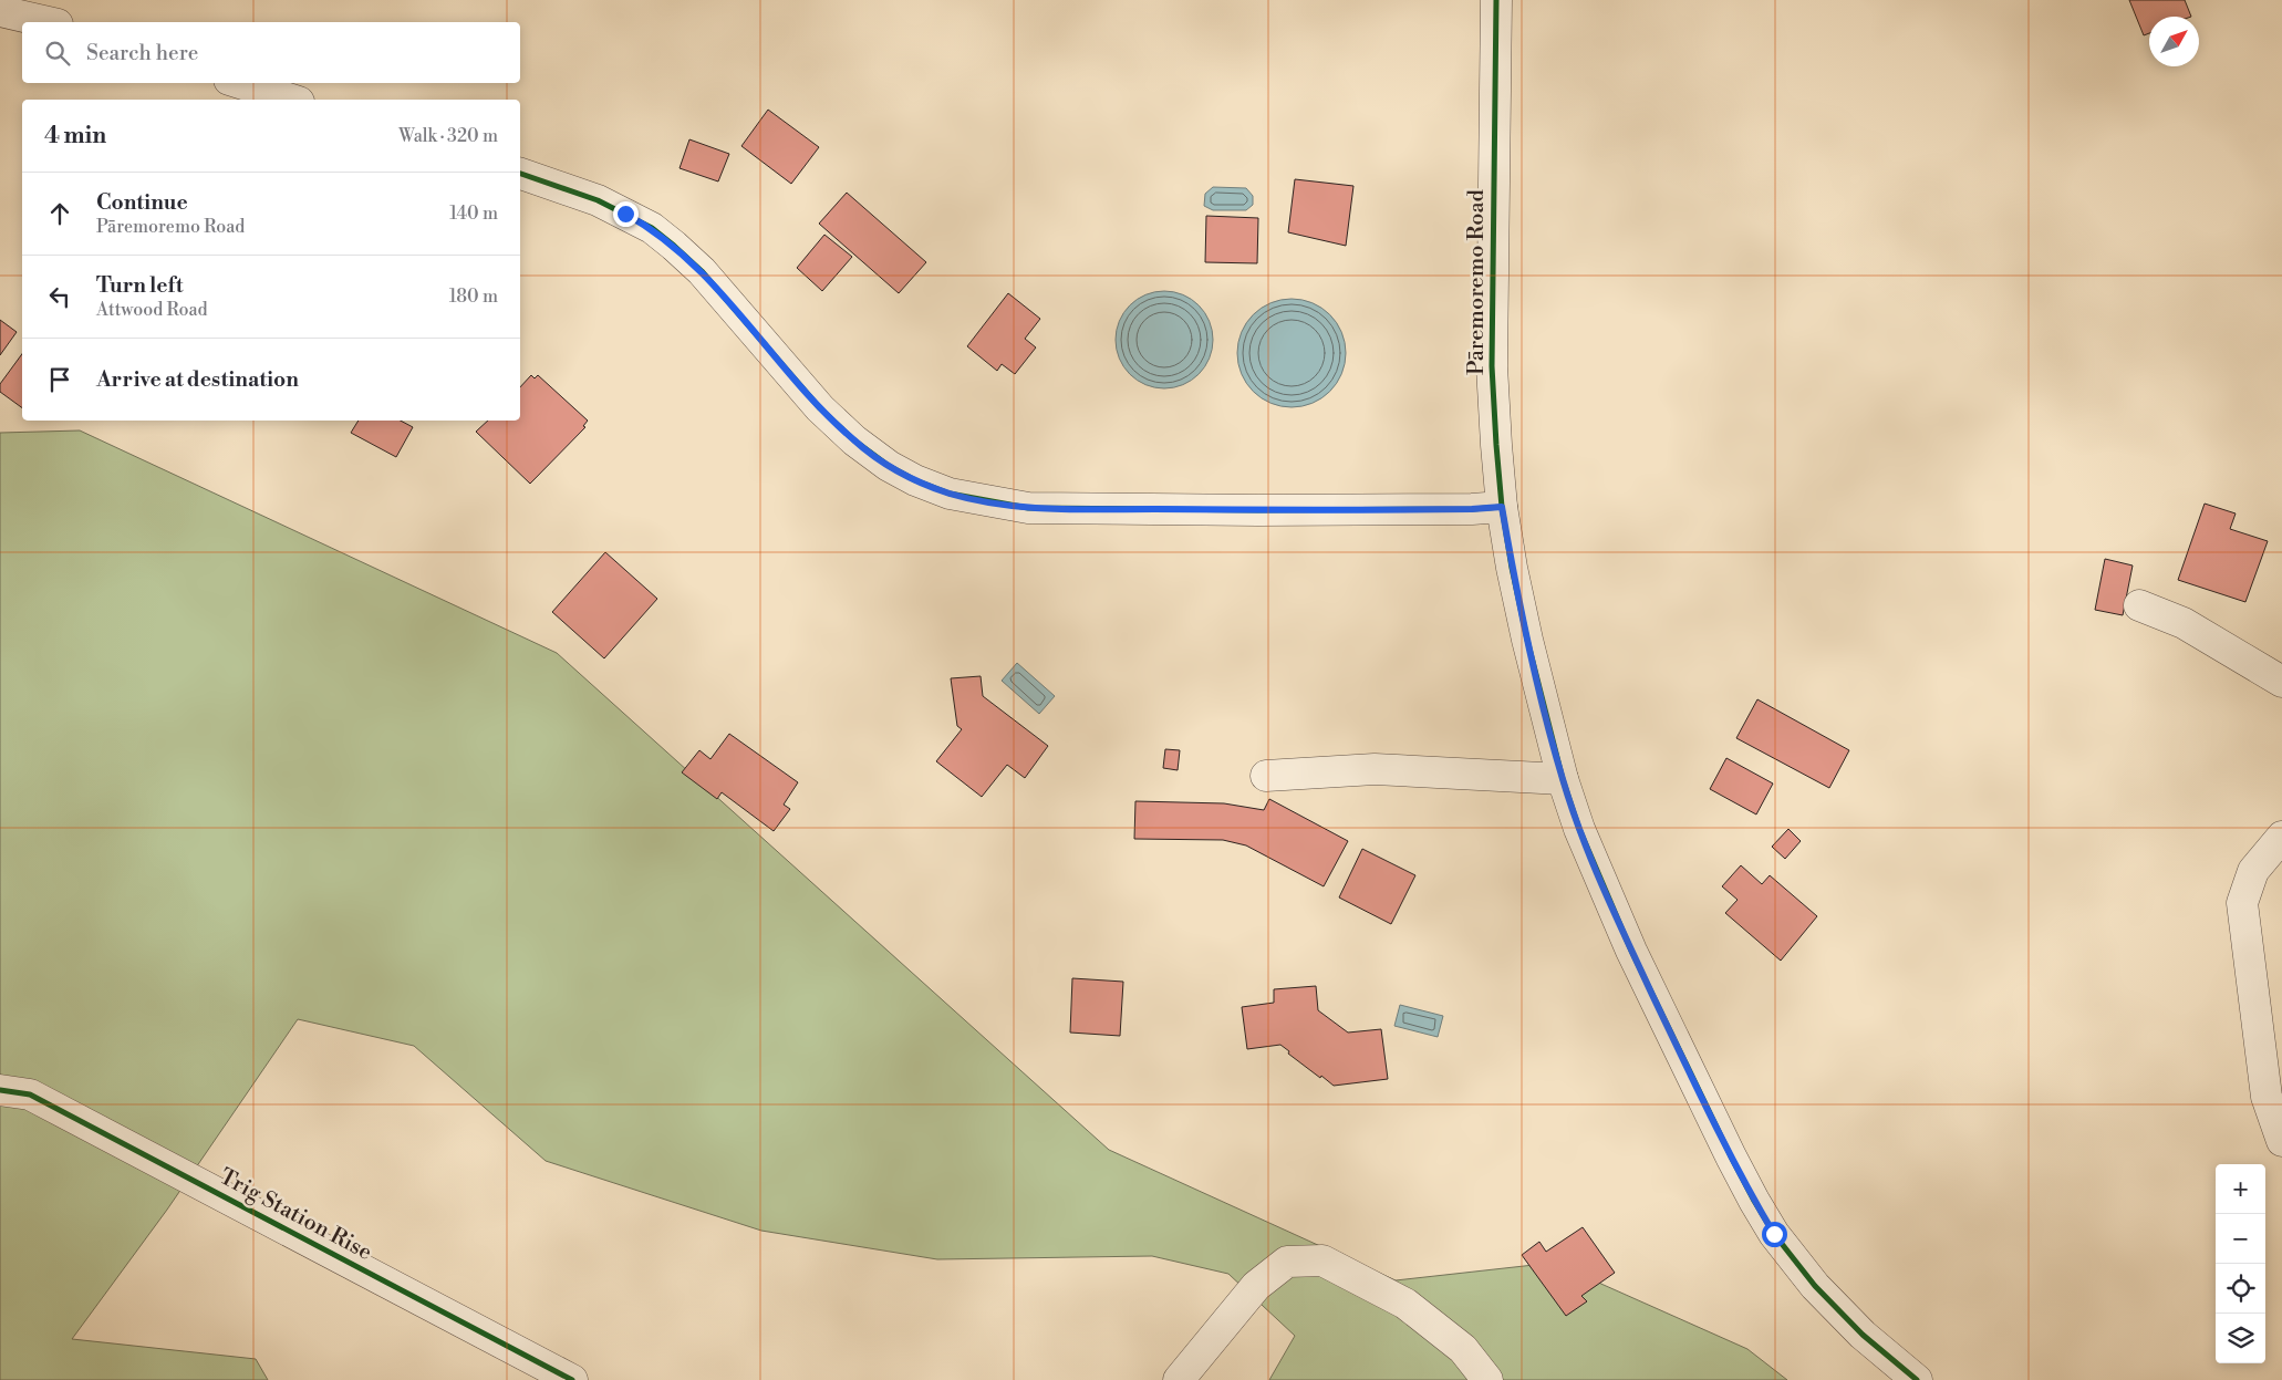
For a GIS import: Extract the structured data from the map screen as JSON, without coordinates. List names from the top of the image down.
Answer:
{
  "streets": {
    "street": ["Pāremoremo Road", "Trig Station Rise"]
  },
  "north": "top right",
  "page": {
    "search": "Search here",
    "heading": ["4 min", "Walk · 320 m"],
    "list": [
      ["Continue", "Pāremoremo Road", "140 m"],
      ["Turn left", "Attwood Road", "180 m"],
      "Arrive at destination"
    ],
    "map_buttons": ["+", "−"]
  }
}
